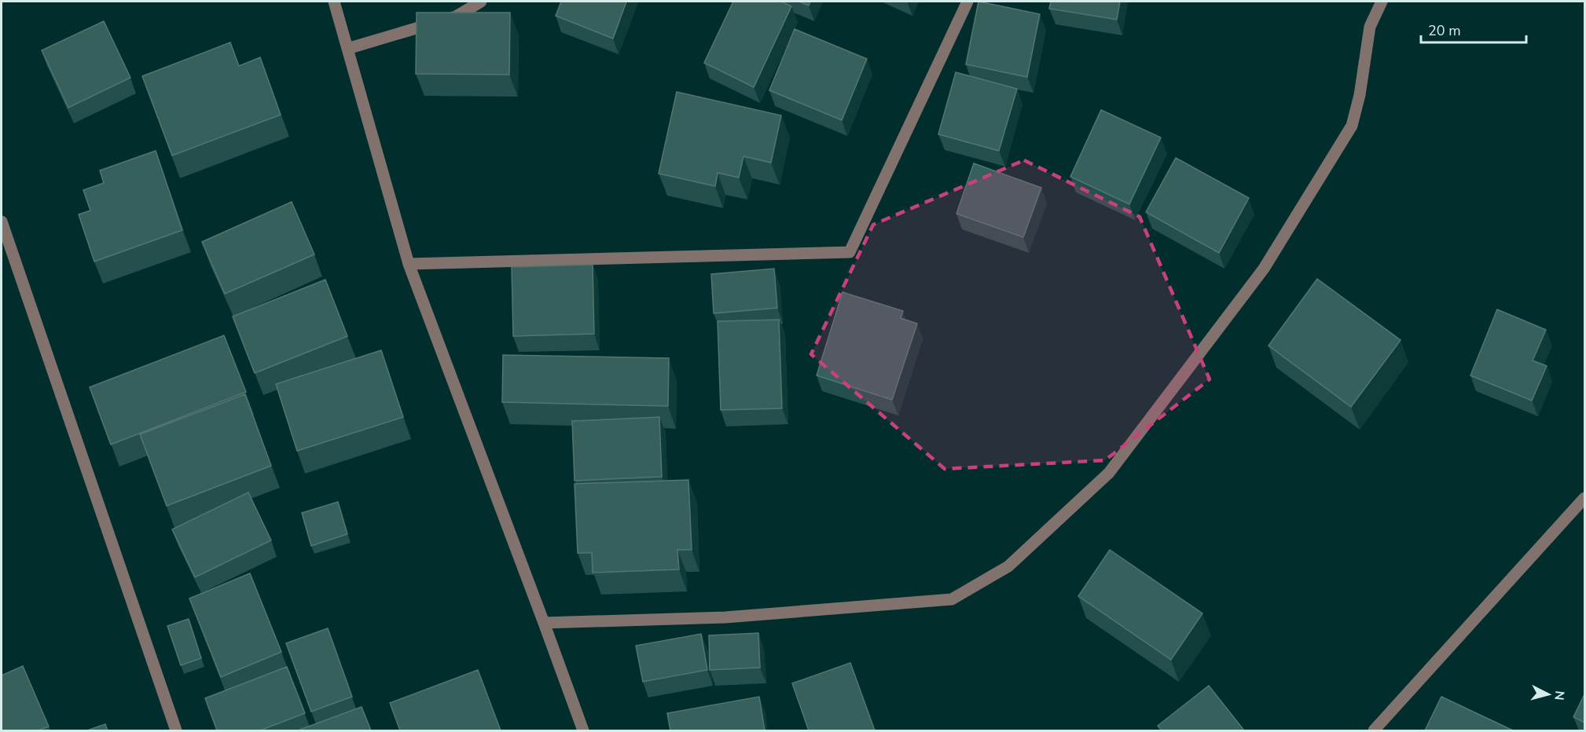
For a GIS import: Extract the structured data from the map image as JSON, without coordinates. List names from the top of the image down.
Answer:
{
  "scale_bar": "20 m",
  "north": "right"
}
